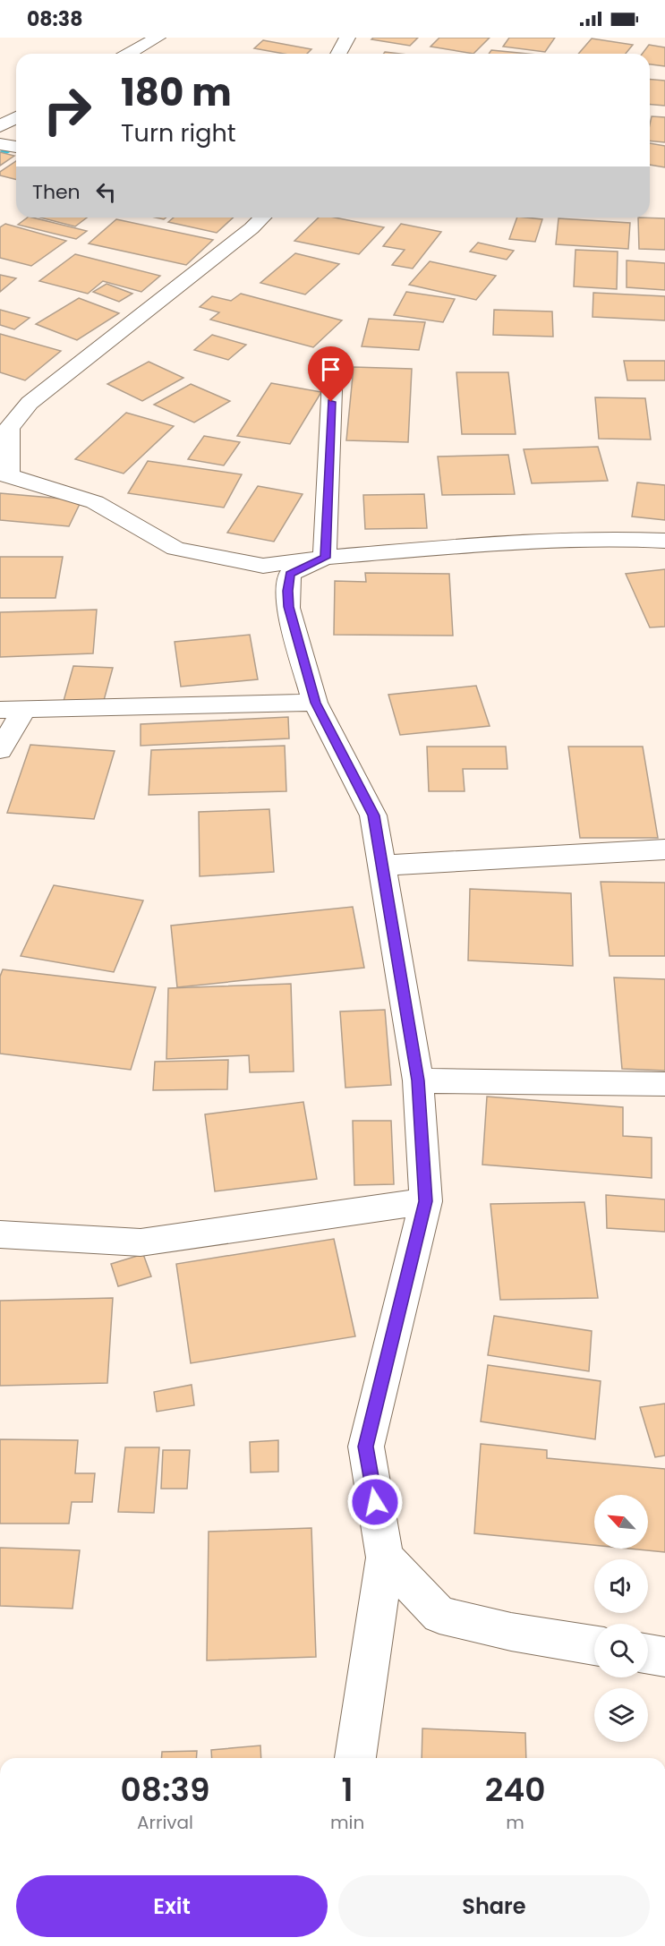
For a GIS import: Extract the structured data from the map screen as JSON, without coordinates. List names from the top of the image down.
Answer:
{
  "north": "top left",
  "page": {
    "status": "08:38",
    "turn": ["180 m", "Turn right"],
    "then": "Then",
    "eta": [
      "08:39",
      "Arrival",
      "1",
      "min",
      "240",
      "m"
    ],
    "buttons": ["Exit", "Share"]
  }
}
